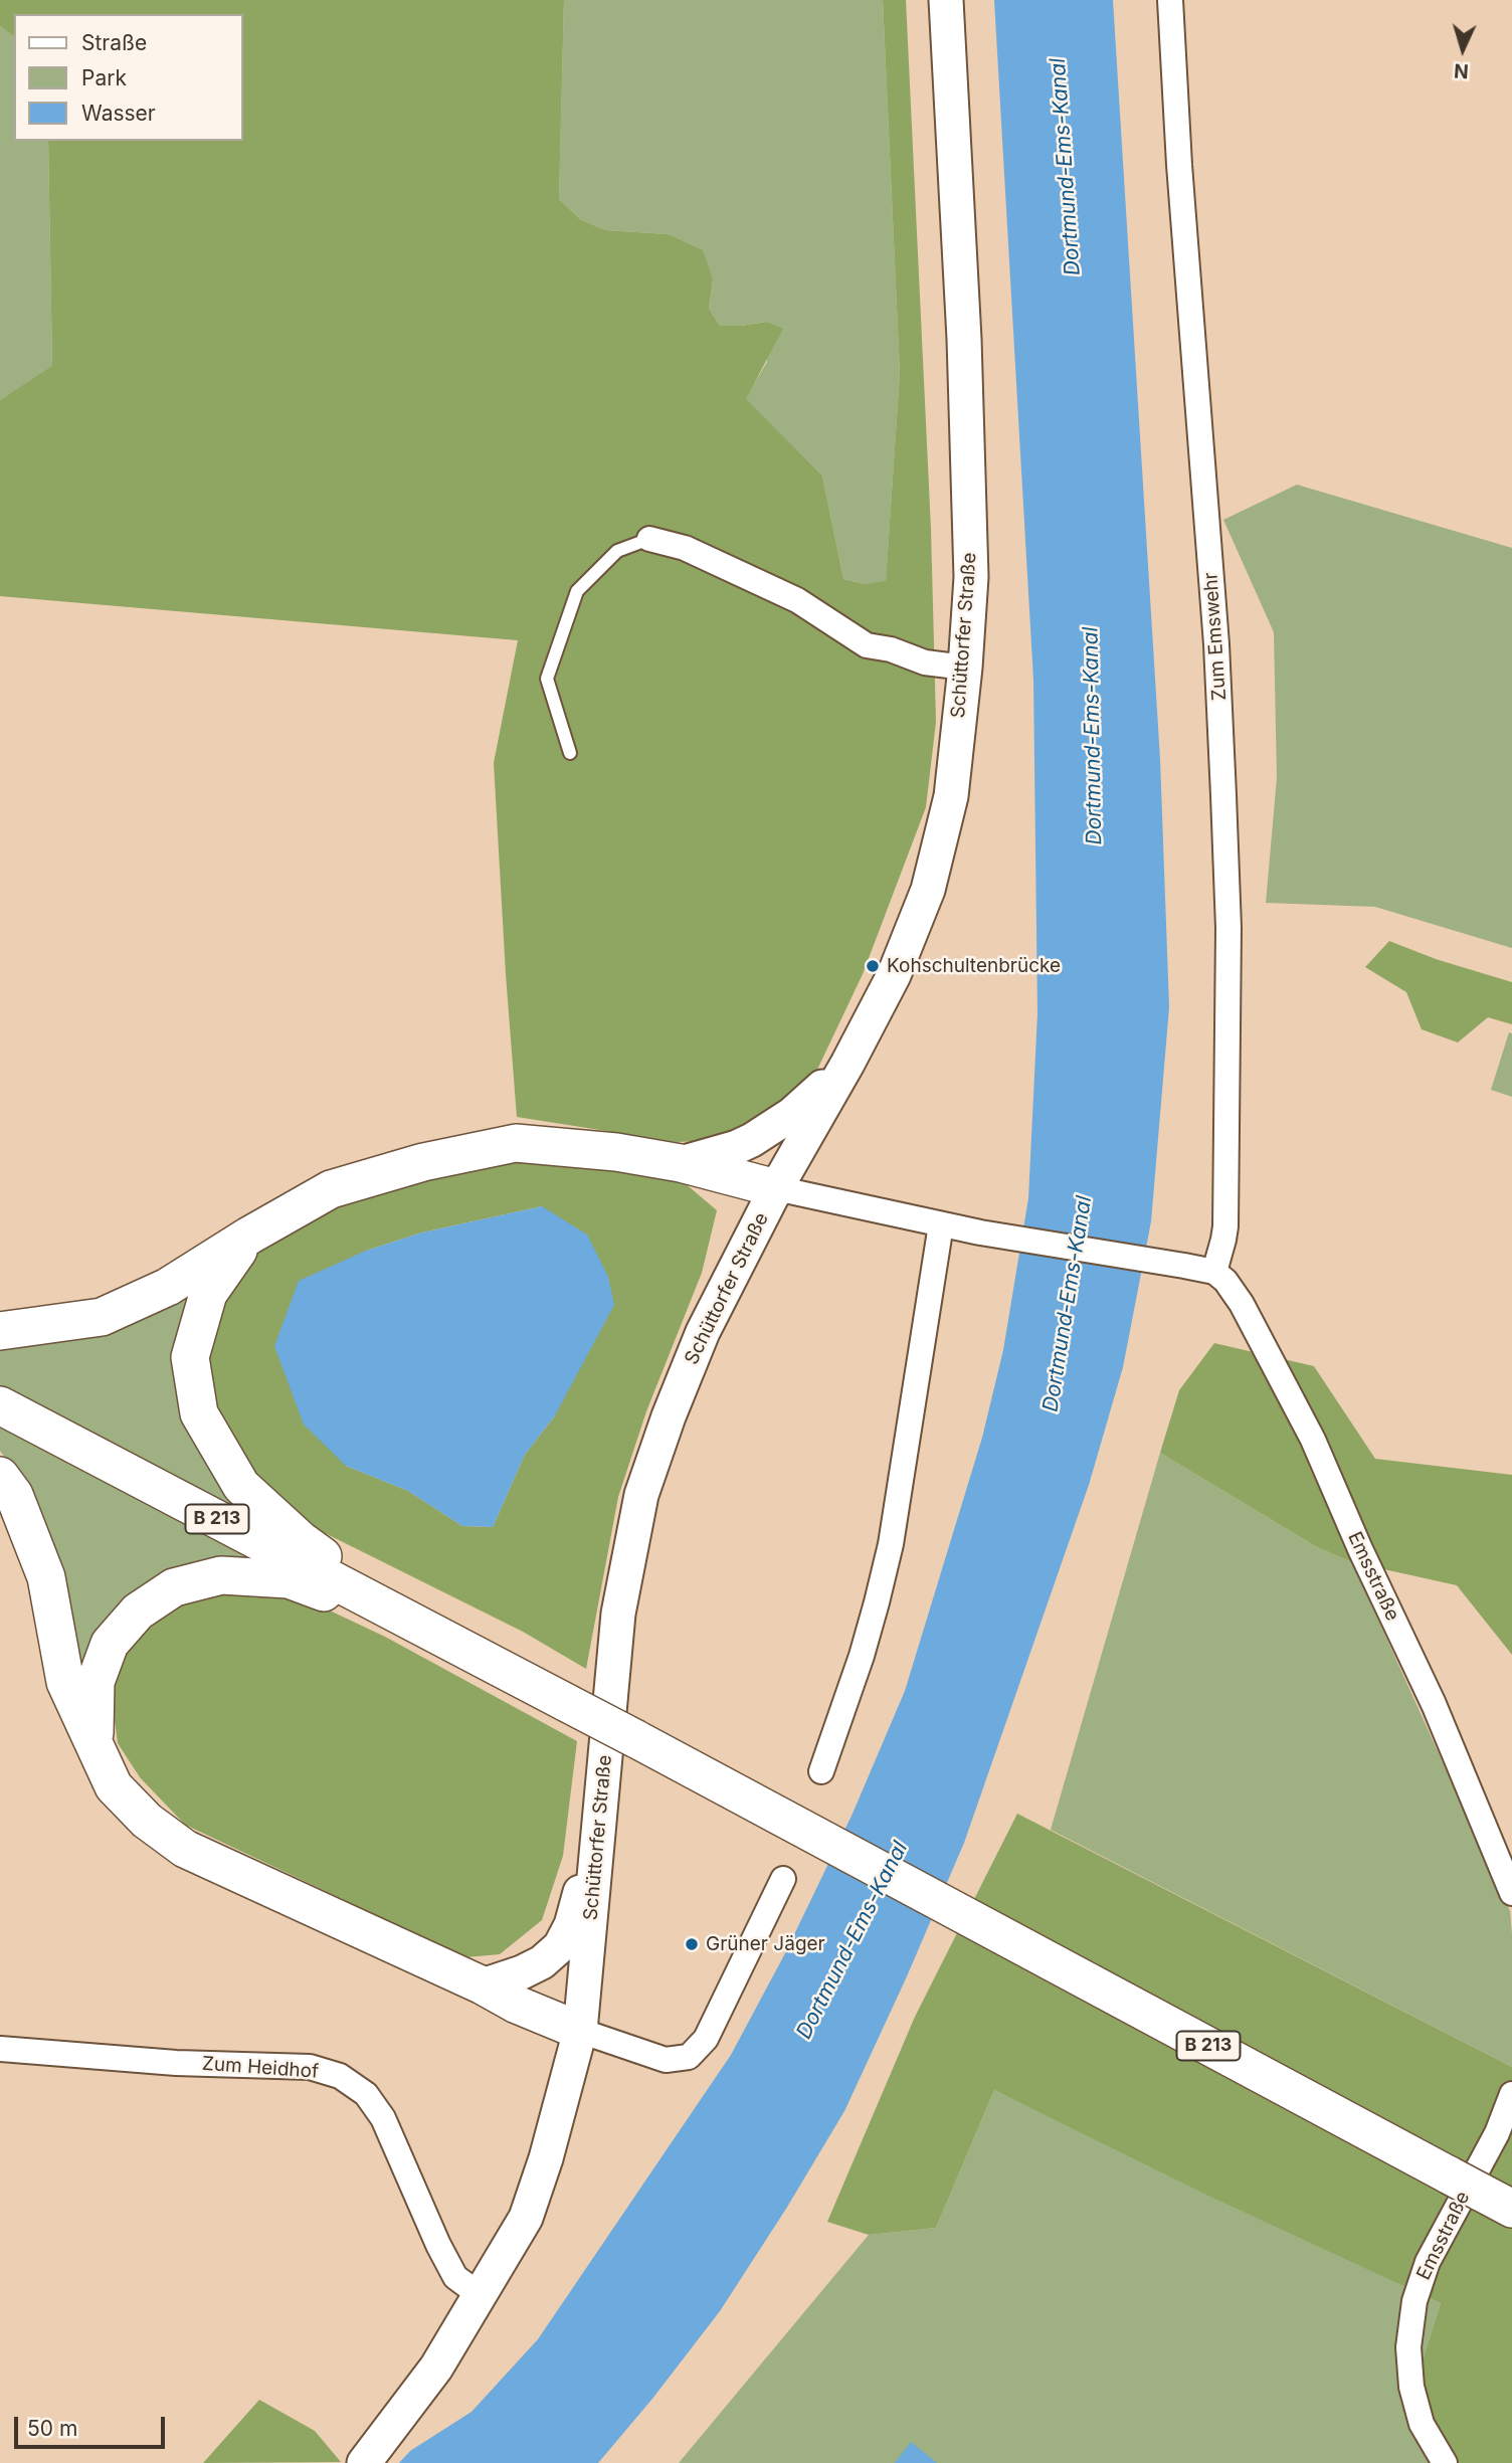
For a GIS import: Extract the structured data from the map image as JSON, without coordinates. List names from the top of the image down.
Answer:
{
  "streets": {
    "main road": ["Schüttorfer Straße", "B 213"],
    "street": ["Zum Emswehr", "Emsstraße", "Zum Heidhof"]
  },
  "crossings": [
    ["Schüttorfer Straße", "Zum Heidhof"],
    ["Zum Emswehr", "Emsstraße"]
  ],
  "water": ["Dortmund-Ems-Kanal"],
  "places": ["Kohschultenbrücke", "Grüner Jäger"],
  "legend": ["Straße", "Park", "Wasser"],
  "scale_bar": "50 m",
  "north": "bottom"
}
